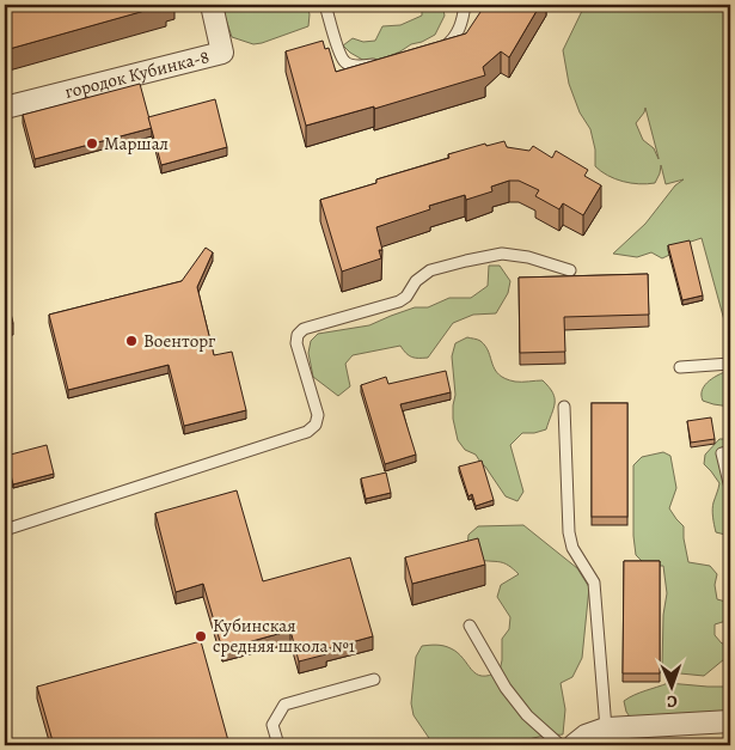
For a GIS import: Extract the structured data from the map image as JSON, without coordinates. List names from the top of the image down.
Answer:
{
  "streets": {
    "street": ["городок Кубинка-8"]
  },
  "places": ["Маршал", "Военторг", "Кубинская средняя школа №1"],
  "north": "bottom"
}
